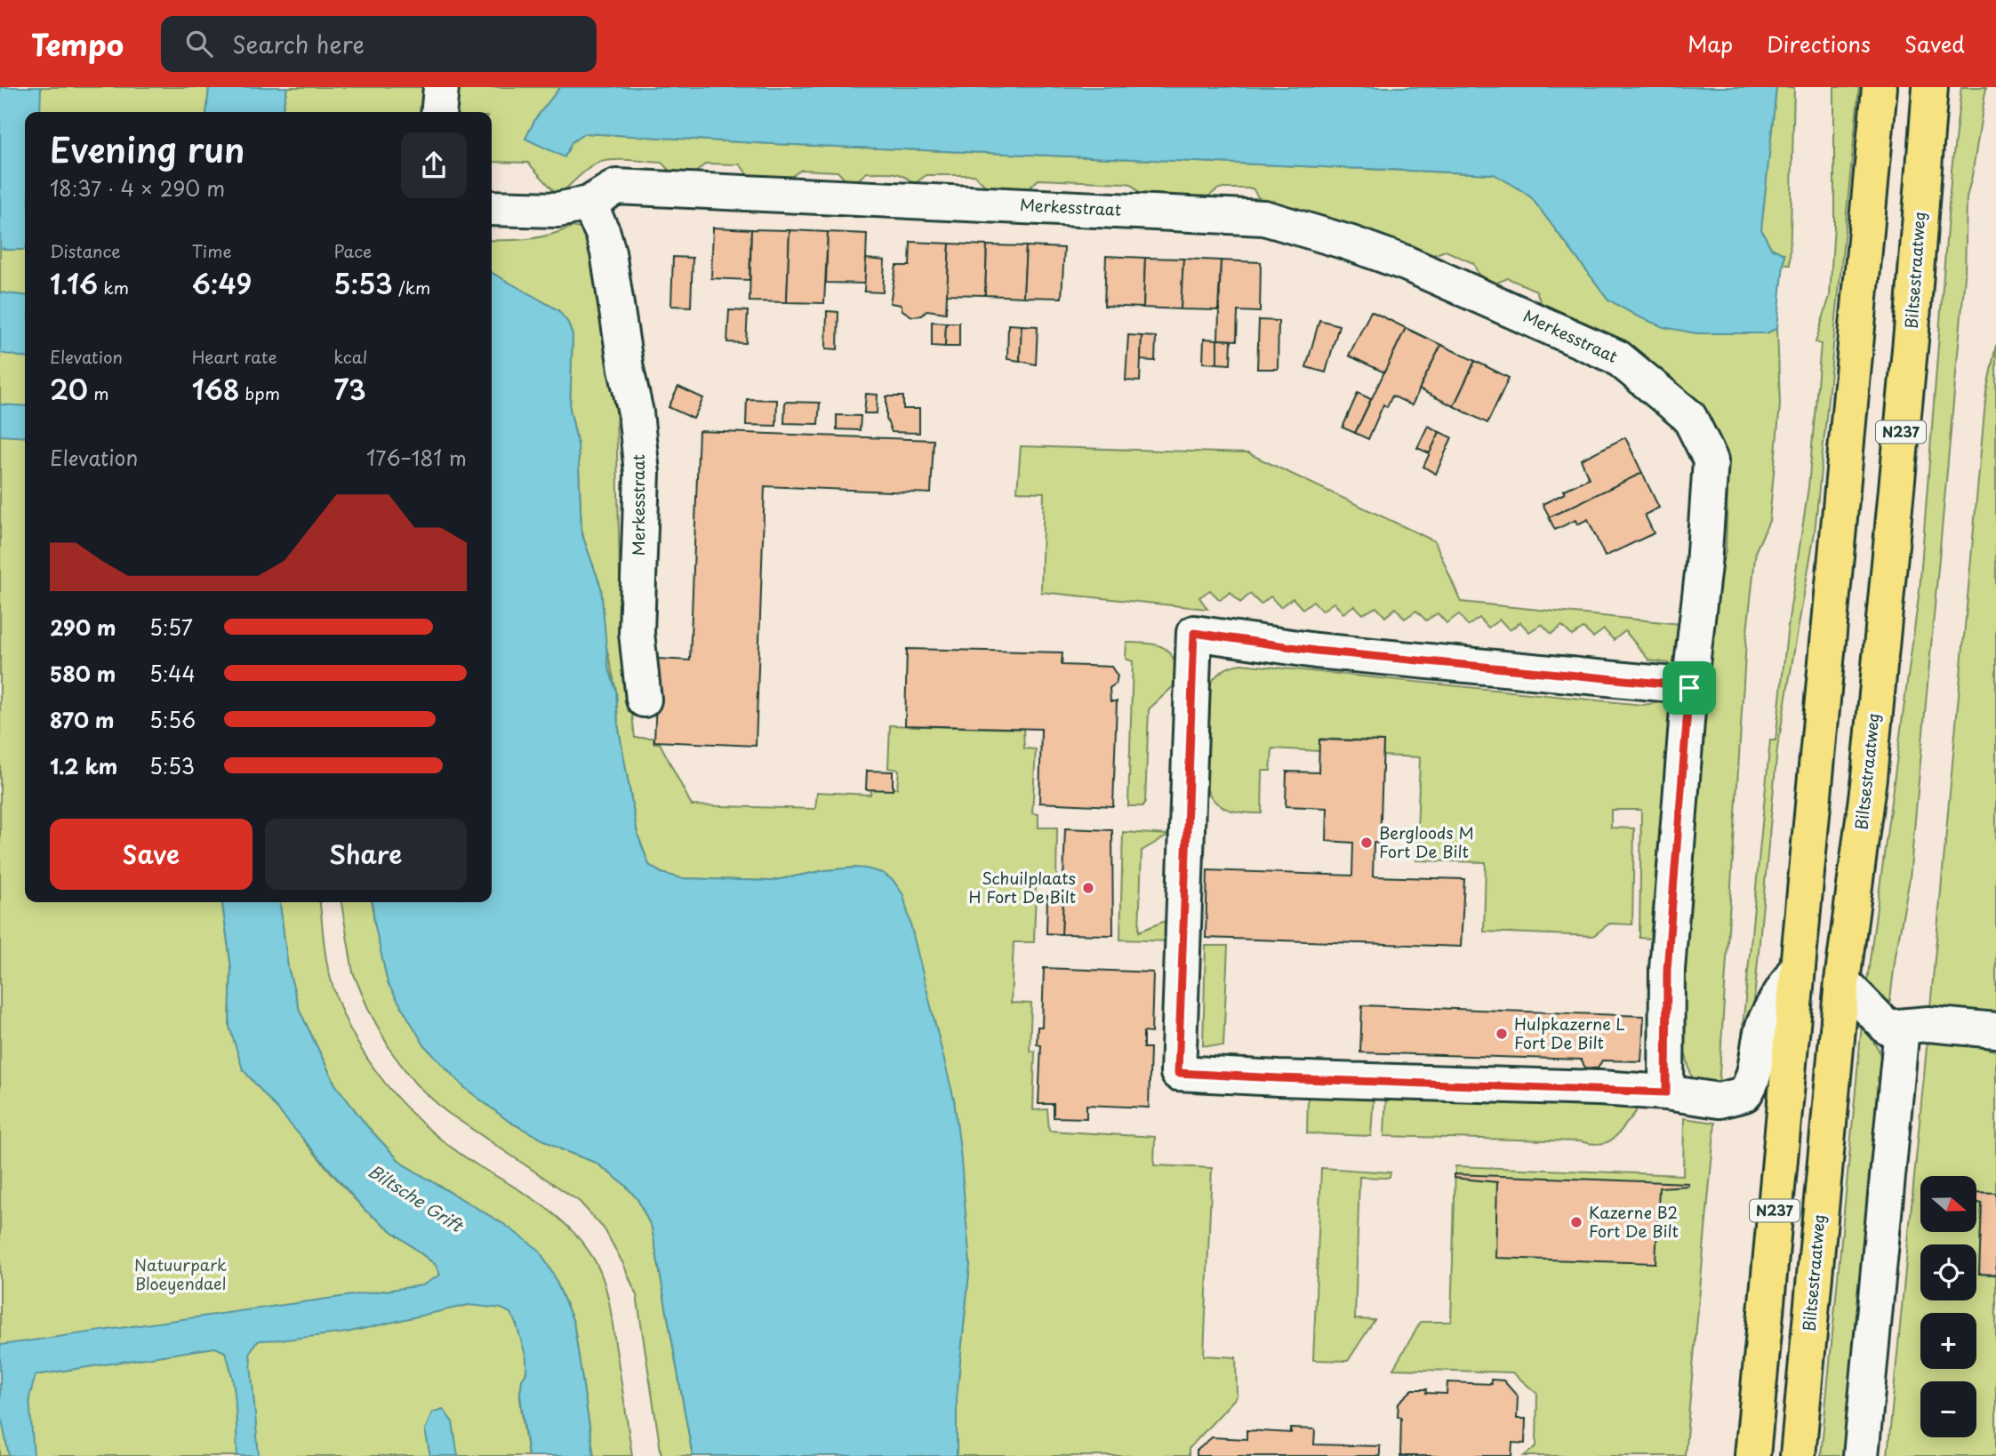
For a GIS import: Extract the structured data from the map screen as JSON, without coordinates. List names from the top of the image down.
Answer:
{
  "streets": {
    "main road": ["Biltsestraatweg", "N237"],
    "street": ["Merkesstraat"]
  },
  "water": ["Biltsche Grift"],
  "parks": ["Natuurpark Bloeyendael"],
  "places": [
    "Bergloods M Fort De Bilt",
    "Schuilplaats H Fort De Bilt",
    "Hulpkazerne L Fort De Bilt",
    "Kazerne B2 Fort De Bilt"
  ],
  "north": "right",
  "page": {
    "header": "Tempo",
    "search": "Search here",
    "nav": ["Map", "Directions", "Saved"],
    "heading": ["Evening run", "18:37 · 4 × 290 m"],
    "stats": [
      ["Distance", "1.16 km"],
      ["Time", "6:49"],
      ["Pace", "5:53 /km"],
      ["Elevation", "20 m"],
      ["Heart rate", "168 bpm"],
      ["kcal", "73"]
    ],
    "chart": ["Elevation", "176–181 m"],
    "list": [
      {
        "name": "290 m",
        "note": "5:57"
      },
      {
        "name": "580 m",
        "note": "5:44"
      },
      {
        "name": "870 m",
        "note": "5:56"
      },
      {
        "name": "1.2 km",
        "note": "5:53"
      }
    ],
    "buttons": ["Save", "Share"],
    "map_buttons": ["+", "−"]
  }
}
